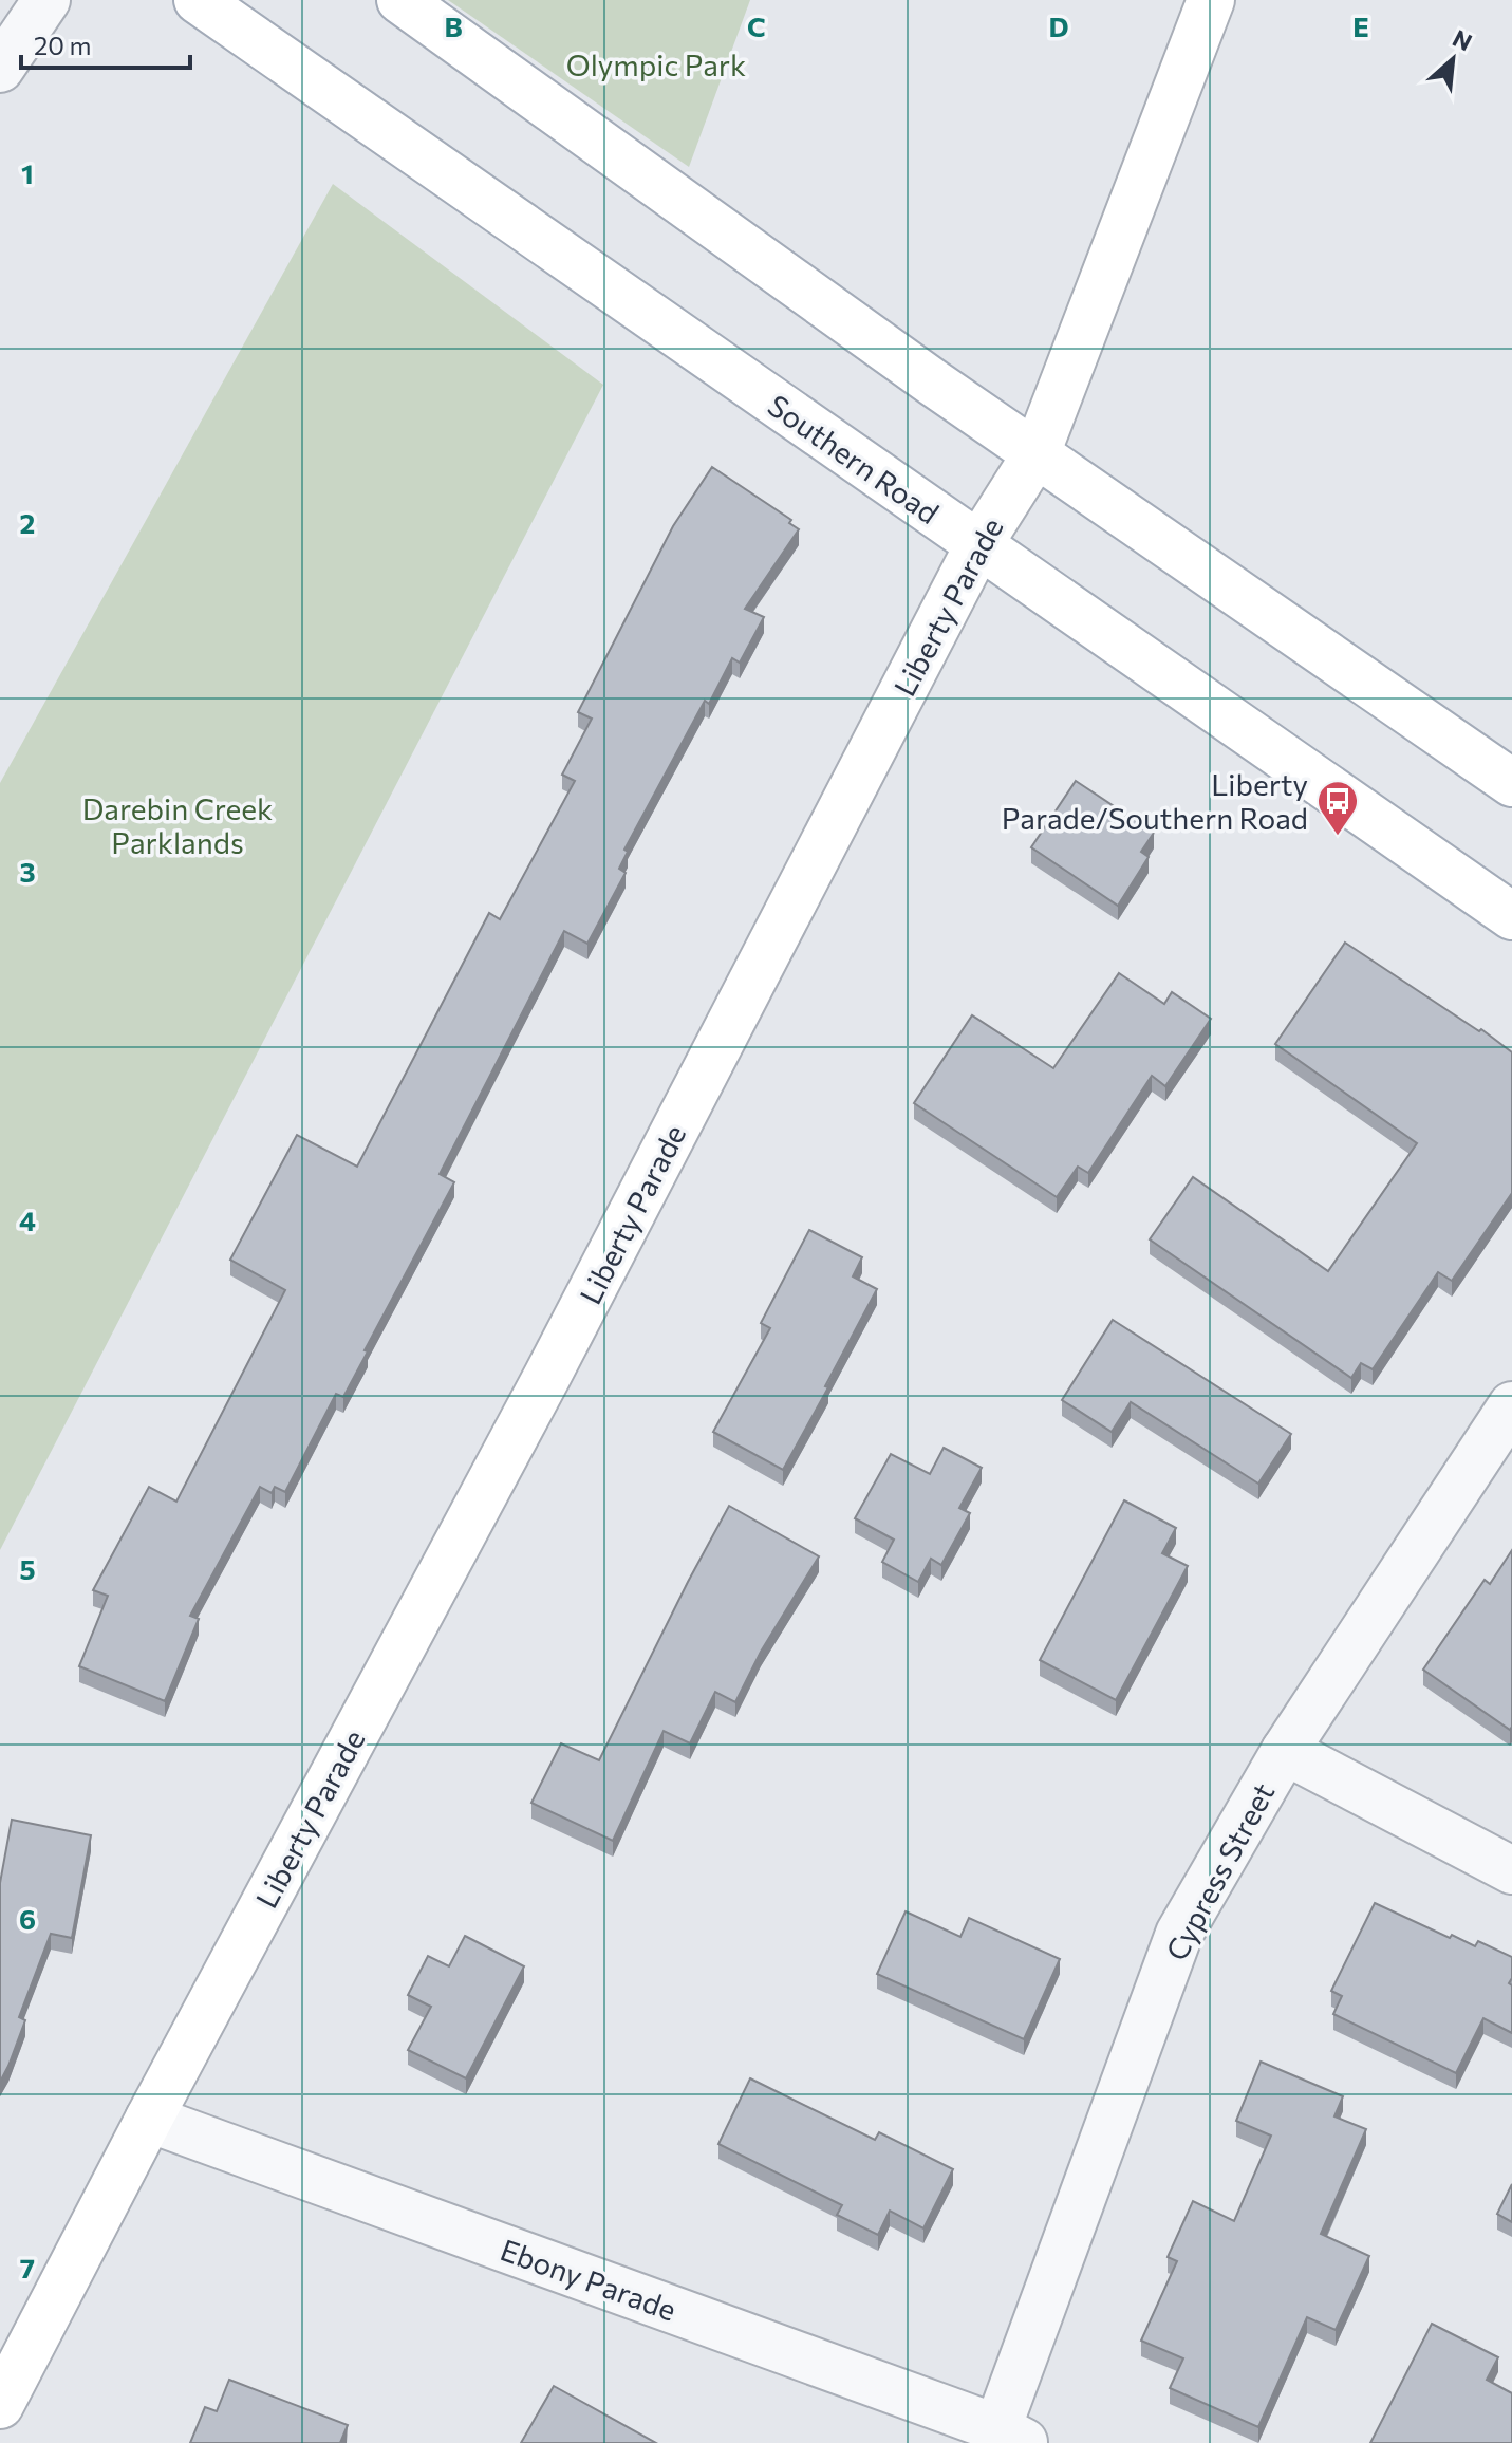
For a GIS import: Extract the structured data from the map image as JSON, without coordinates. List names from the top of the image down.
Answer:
{
  "streets": {
    "main road": ["Southern Road", "Liberty Parade"],
    "street": ["Cypress Street", "Ebony Parade"]
  },
  "crossings": [
    ["Southern Road", "Liberty Parade"],
    ["Liberty Parade", "Ebony Parade"],
    ["Cypress Street", "Ebony Parade"]
  ],
  "parks": ["Olympic Park", "Darebin Creek Parklands"],
  "places": {
    "bus stop": ["Liberty Parade/Southern Road"]
  },
  "scale_bar": "20 m",
  "north": "top right",
  "grid": {
    "columns": [
      "B",
      "C",
      "D",
      "E"
    ],
    "rows": [
      "1",
      "2",
      "3",
      "4",
      "5",
      "6",
      "7"
    ]
  }
}
